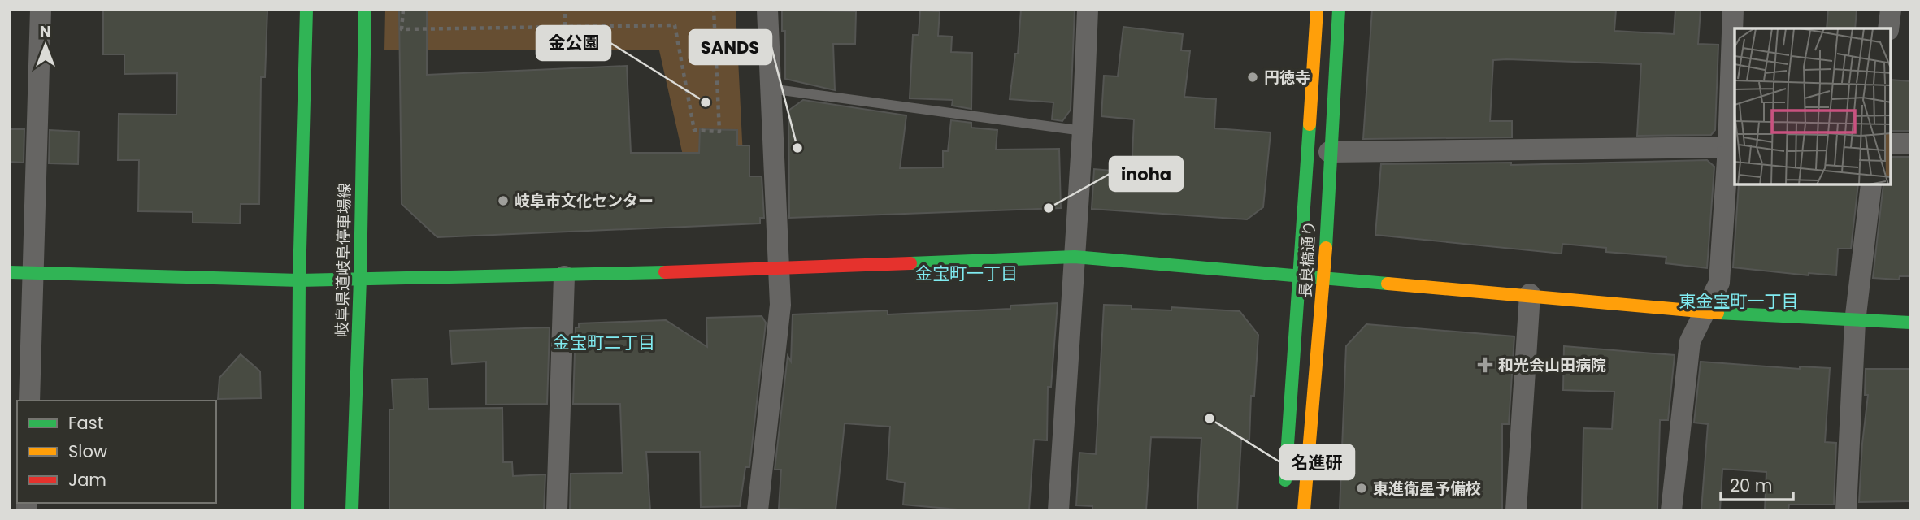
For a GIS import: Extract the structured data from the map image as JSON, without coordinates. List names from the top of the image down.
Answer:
{
  "streets": {
    "main road": ["長良橋通り", "岐阜県道岐阜停車場線"]
  },
  "districts": ["金宝町一丁目", "東金宝町一丁目", "金宝町二丁目"],
  "places": {
    "other": [
      "円徳寺",
      "金公園",
      "SANDS",
      "岐阜市文化センター",
      "inoha",
      "名進研",
      "東進衛星予備校"
    ],
    "health": ["和光会山田病院"]
  },
  "legend": ["Fast", "Slow", "Jam"],
  "scale_bar": "20 m",
  "north": "top"
}
